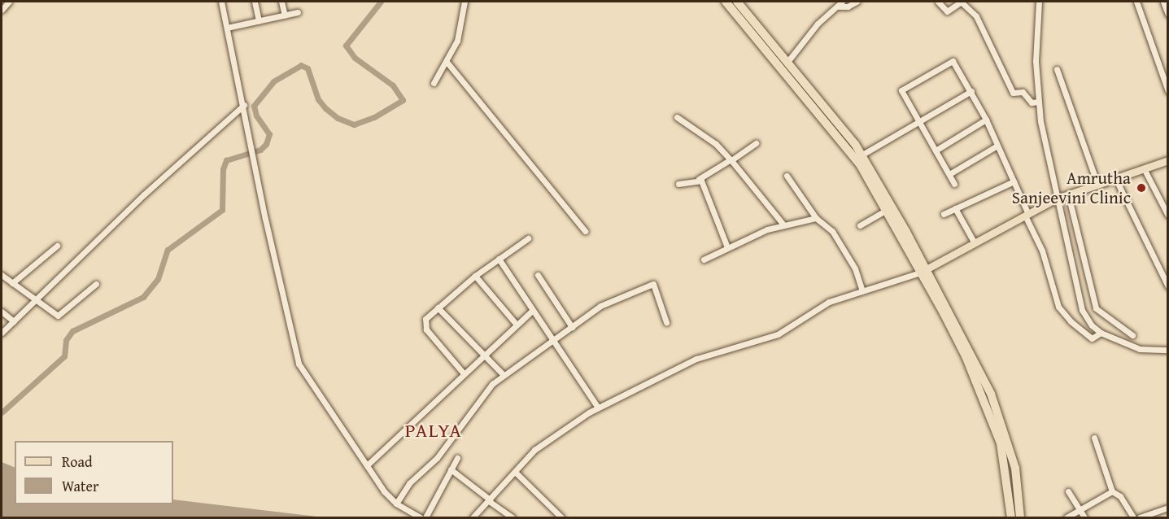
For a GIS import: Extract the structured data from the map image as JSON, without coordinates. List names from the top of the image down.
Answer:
{
  "districts": ["PALYA"],
  "places": ["Amrutha Sanjeevini Clinic"],
  "legend": ["Road", "Water"]
}
